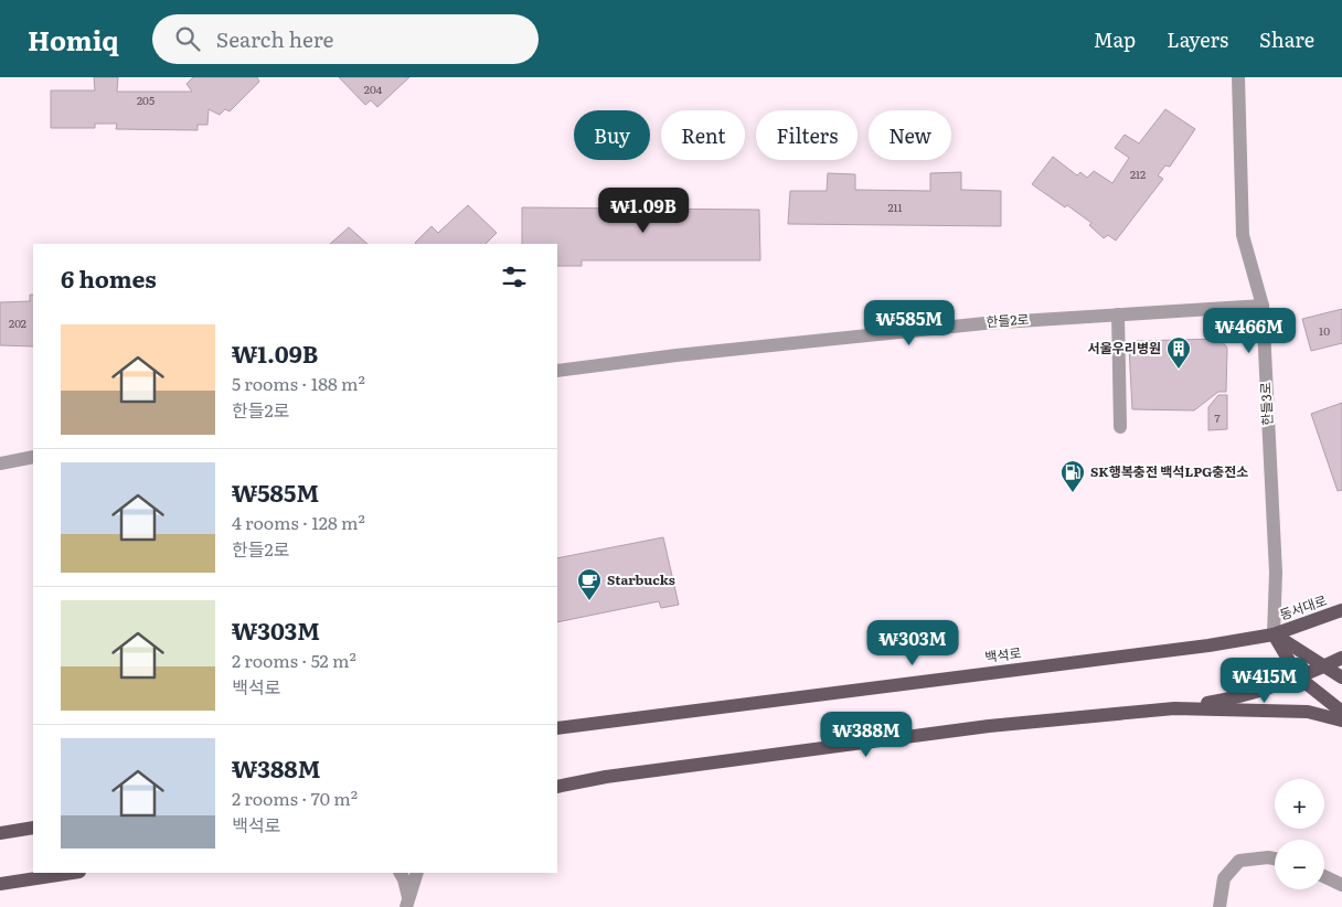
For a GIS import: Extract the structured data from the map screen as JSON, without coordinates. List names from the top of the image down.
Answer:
{
  "streets": {
    "main road": ["동서대로", "백석로"],
    "street": ["한들2로", "한들3로"]
  },
  "crossings": [
    ["한들2로", "한들3로"],
    ["한들3로", "동서대로"],
    ["한들3로", "백석로"],
    ["동서대로", "백석로"]
  ],
  "places": {
    "building": ["서울우리병원"],
    "fuel station": ["SK행복충전 백석LPG충전소"],
    "cafe": ["Starbucks"]
  },
  "house_numbers": [
    "204",
    "205",
    "212",
    "211",
    "202",
    "10",
    "7"
  ],
  "page": {
    "header": "Homiq",
    "search": "Search here",
    "nav": ["Map", "Layers", "Share"],
    "chip": [
      "Buy",
      "Rent",
      "Filters",
      "New"
    ],
    "price": [
      "₩1.09B",
      "₩585M",
      "₩466M",
      "₩303M",
      "₩415M",
      "₩388M"
    ],
    "heading": "6 homes",
    "list": [
      {
        "name": "₩1.09B",
        "note": "5 rooms · 188 m² · 한들2로"
      },
      {
        "name": "₩585M",
        "note": "4 rooms · 128 m² · 한들2로"
      },
      {
        "name": "₩303M",
        "note": "2 rooms · 52 m² · 백석로"
      },
      {
        "name": "₩388M",
        "note": "2 rooms · 70 m² · 백석로"
      }
    ],
    "map_buttons": ["+", "−"]
  }
}
